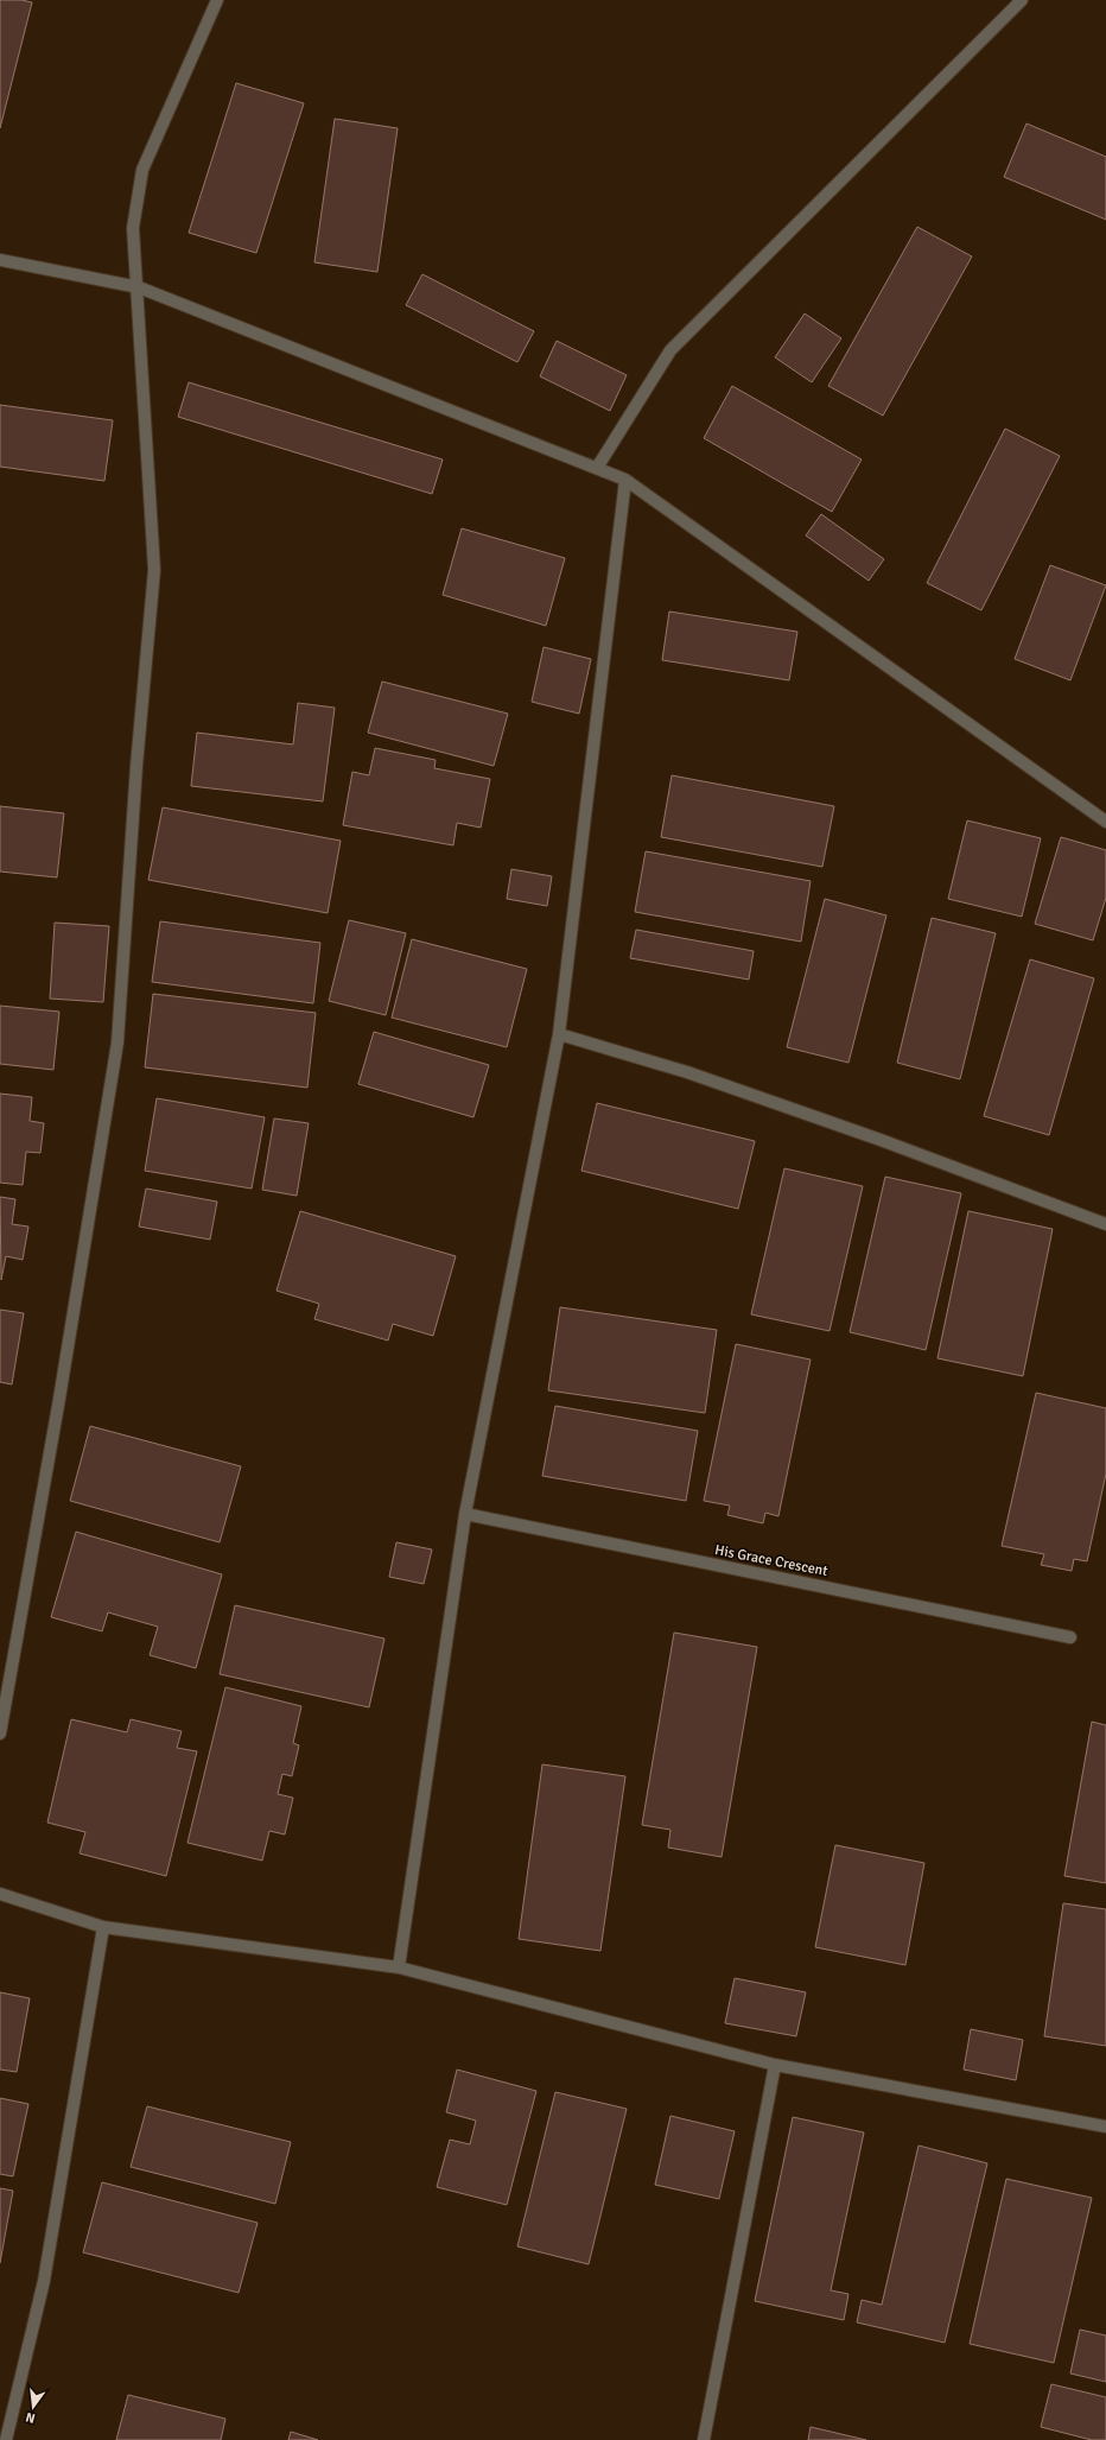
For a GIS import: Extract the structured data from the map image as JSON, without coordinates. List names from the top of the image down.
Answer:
{
  "streets": {
    "street": ["His Grace Crescent"]
  },
  "north": "bottom"
}
